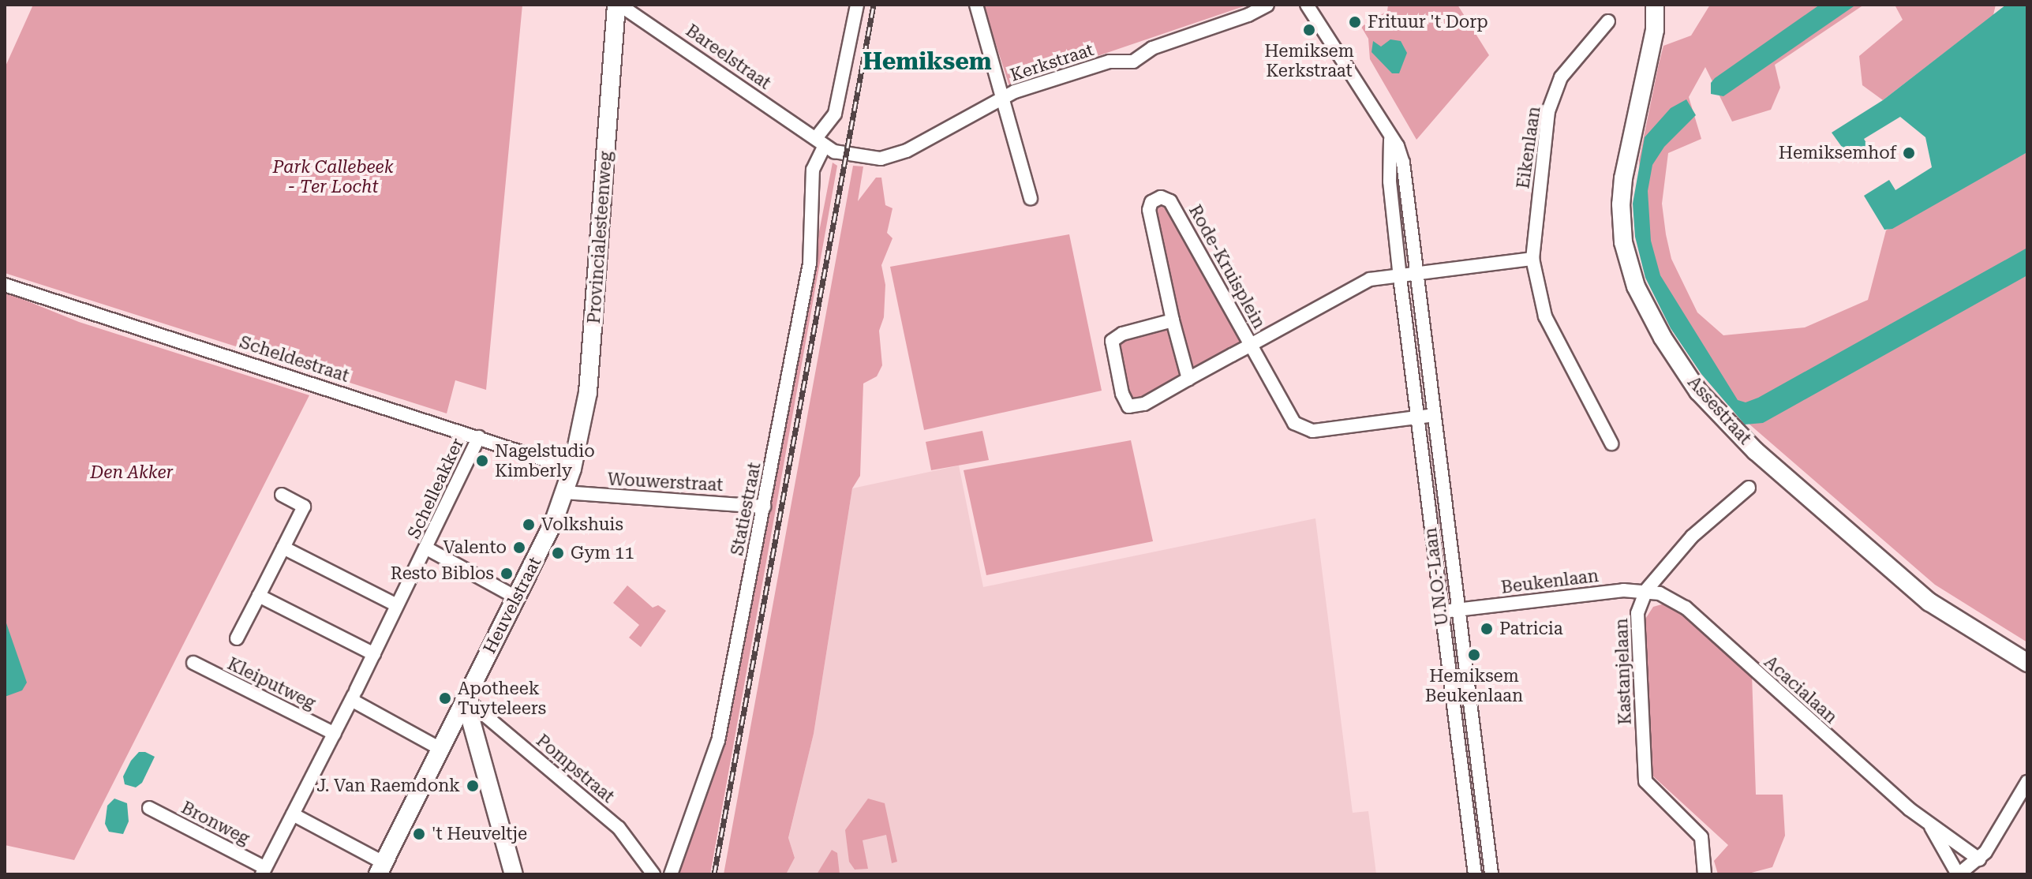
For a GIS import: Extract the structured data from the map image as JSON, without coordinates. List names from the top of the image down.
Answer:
{
  "streets": {
    "street": [
      "Bareelstraat",
      "Kerkstraat",
      "Eikenlaan",
      "Provincialesteenweg",
      "Rode-Kruisplein",
      "Scheldestraat",
      "Assestraat",
      "Wouwerstraat",
      "Schelleakker",
      "Statiestraat",
      "U.N.O.-Laan",
      "Beukenlaan",
      "Heuvelstraat",
      "Kastanjelaan",
      "Kleiputweg",
      "Acacialaan",
      "Pompstraat",
      "Bronweg"
    ]
  },
  "crossings": [
    ["Bareelstraat", "Kerkstraat"],
    ["Bareelstraat", "Provincialesteenweg"],
    ["Bareelstraat", "Statiestraat"],
    ["Kerkstraat", "Statiestraat"],
    ["Provincialesteenweg", "Scheldestraat"],
    ["Provincialesteenweg", "Heuvelstraat"],
    ["Scheldestraat", "Schelleakker"],
    ["Scheldestraat", "Heuvelstraat"],
    ["Wouwerstraat", "Statiestraat"],
    ["Wouwerstraat", "Heuvelstraat"],
    ["Schelleakker", "Kleiputweg"],
    ["Schelleakker", "Bronweg"],
    ["U.N.O.-Laan", "Beukenlaan"],
    ["Beukenlaan", "Kastanjelaan"],
    ["Beukenlaan", "Acacialaan"],
    ["Heuvelstraat", "Pompstraat"],
    ["Kastanjelaan", "Acacialaan"]
  ],
  "districts": ["Hemiksem"],
  "parks": ["Park Callebeek - Ter Locht", "Den Akker"],
  "places": [
    "Frituur 't Dorp",
    "Hemiksem Kerkstraat",
    "Hemiksemhof",
    "Nagelstudio Kimberly",
    "Volkshuis",
    "Valento",
    "Gym 11",
    "Resto Biblos",
    "Patricia",
    "Hemiksem Beukenlaan",
    "Apotheek Tuyteleers",
    "J. Van Raemdonk",
    "'t Heuveltje"
  ]
}
